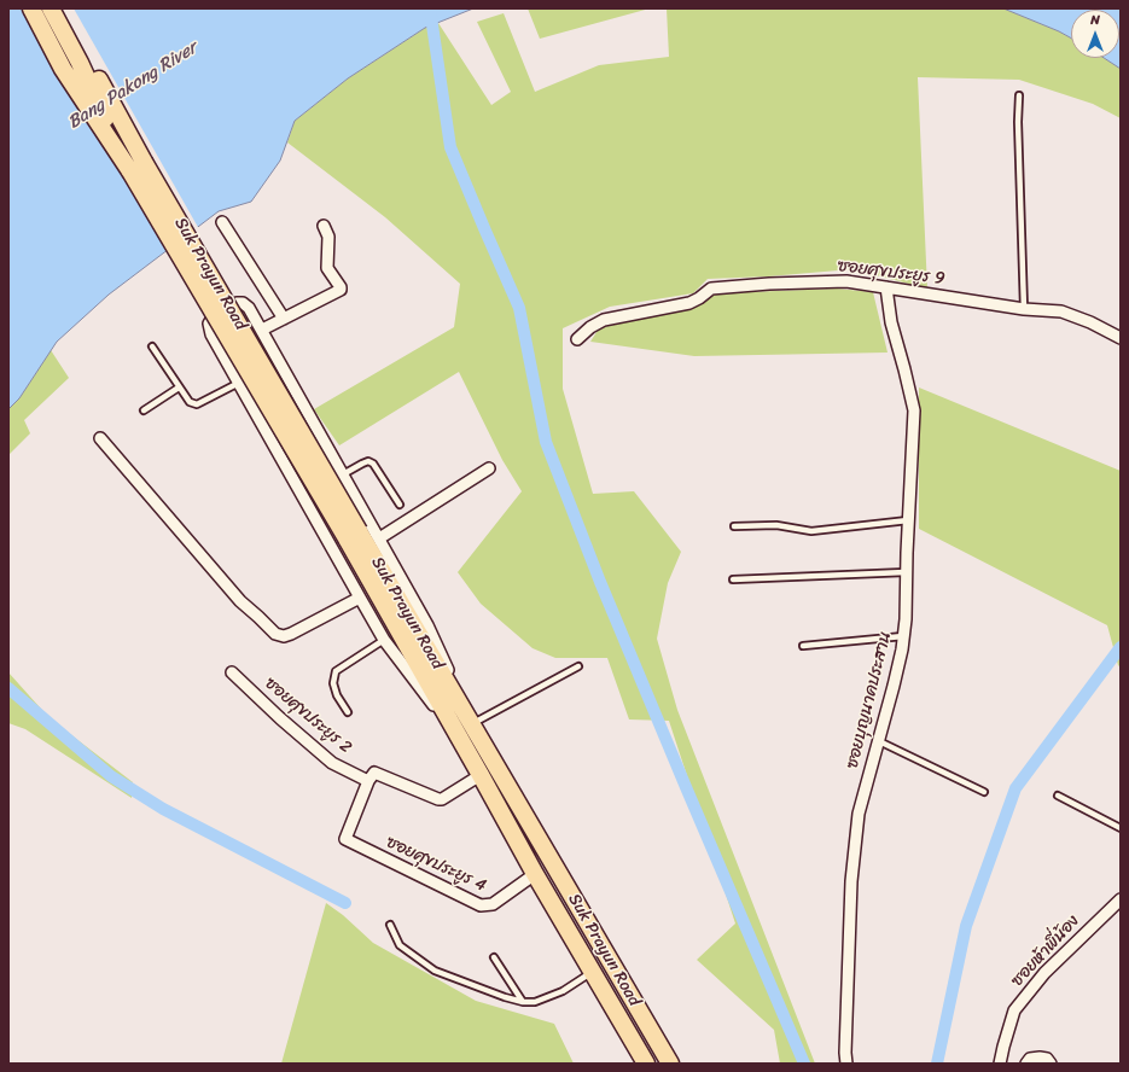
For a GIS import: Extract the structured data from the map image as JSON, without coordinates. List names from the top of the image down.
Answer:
{
  "streets": {
    "main road": ["Suk Prayun Road"],
    "street": [
      "ซอยศุขประยูร 9",
      "ซอยบุญนาคประสาน",
      "ซอยศุขประยูร 2",
      "ซอยศุขประยูร 4",
      "ซอยห้าพี่น้อง"
    ]
  },
  "crossings": [
    ["ซอยศุขประยูร 9", "ซอยบุญนาคประสาน"],
    ["Suk Prayun Road", "ซอยศุขประยูร 4"],
    ["ซอยศุขประยูร 2", "ซอยศุขประยูร 4"]
  ],
  "water": ["Bang Pakong River"],
  "north": "top"
}
